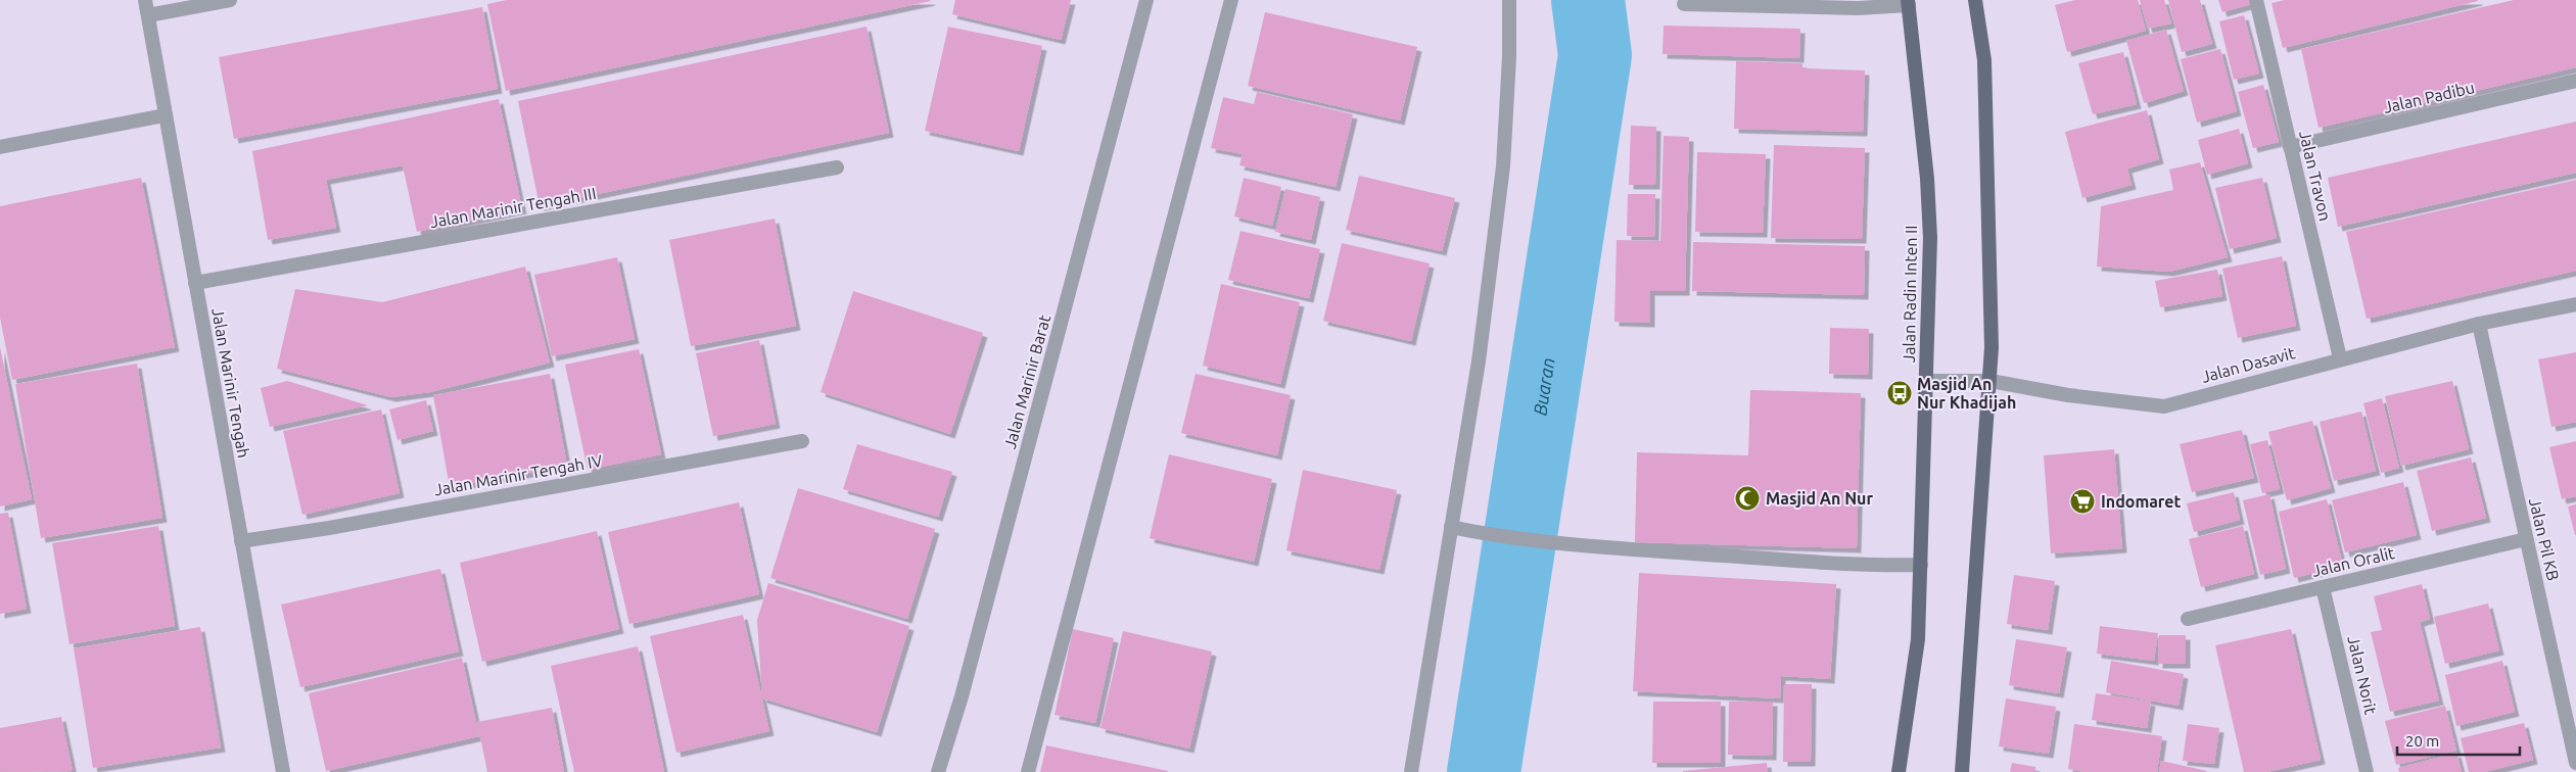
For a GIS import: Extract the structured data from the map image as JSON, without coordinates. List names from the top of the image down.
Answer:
{
  "streets": {
    "main road": ["Jalan Radin Inten II"],
    "street": [
      "Jalan Padibu",
      "Jalan Travon",
      "Jalan Marinir Tengah III",
      "Jalan Dasavit",
      "Jalan Marinir Barat",
      "Jalan Marinir Tengah",
      "Jalan Marinir Tengah IV",
      "Jalan Pil KB",
      "Jalan Oralit",
      "Jalan Norit"
    ]
  },
  "crossings": [
    ["Jalan Padibu", "Jalan Travon"],
    ["Jalan Travon", "Jalan Dasavit"],
    ["Jalan Marinir Tengah III", "Jalan Marinir Tengah"],
    ["Jalan Radin Inten II", "Jalan Dasavit"],
    ["Jalan Dasavit", "Jalan Pil KB"],
    ["Jalan Marinir Tengah", "Jalan Marinir Tengah IV"],
    ["Jalan Pil KB", "Jalan Oralit"],
    ["Jalan Oralit", "Jalan Norit"]
  ],
  "water": ["Buaran"],
  "places": {
    "bus stop": ["Masjid An Nur Khadijah"],
    "mosque": ["Masjid An Nur"],
    "supermarket": ["Indomaret"]
  },
  "scale_bar": "20 m"
}
